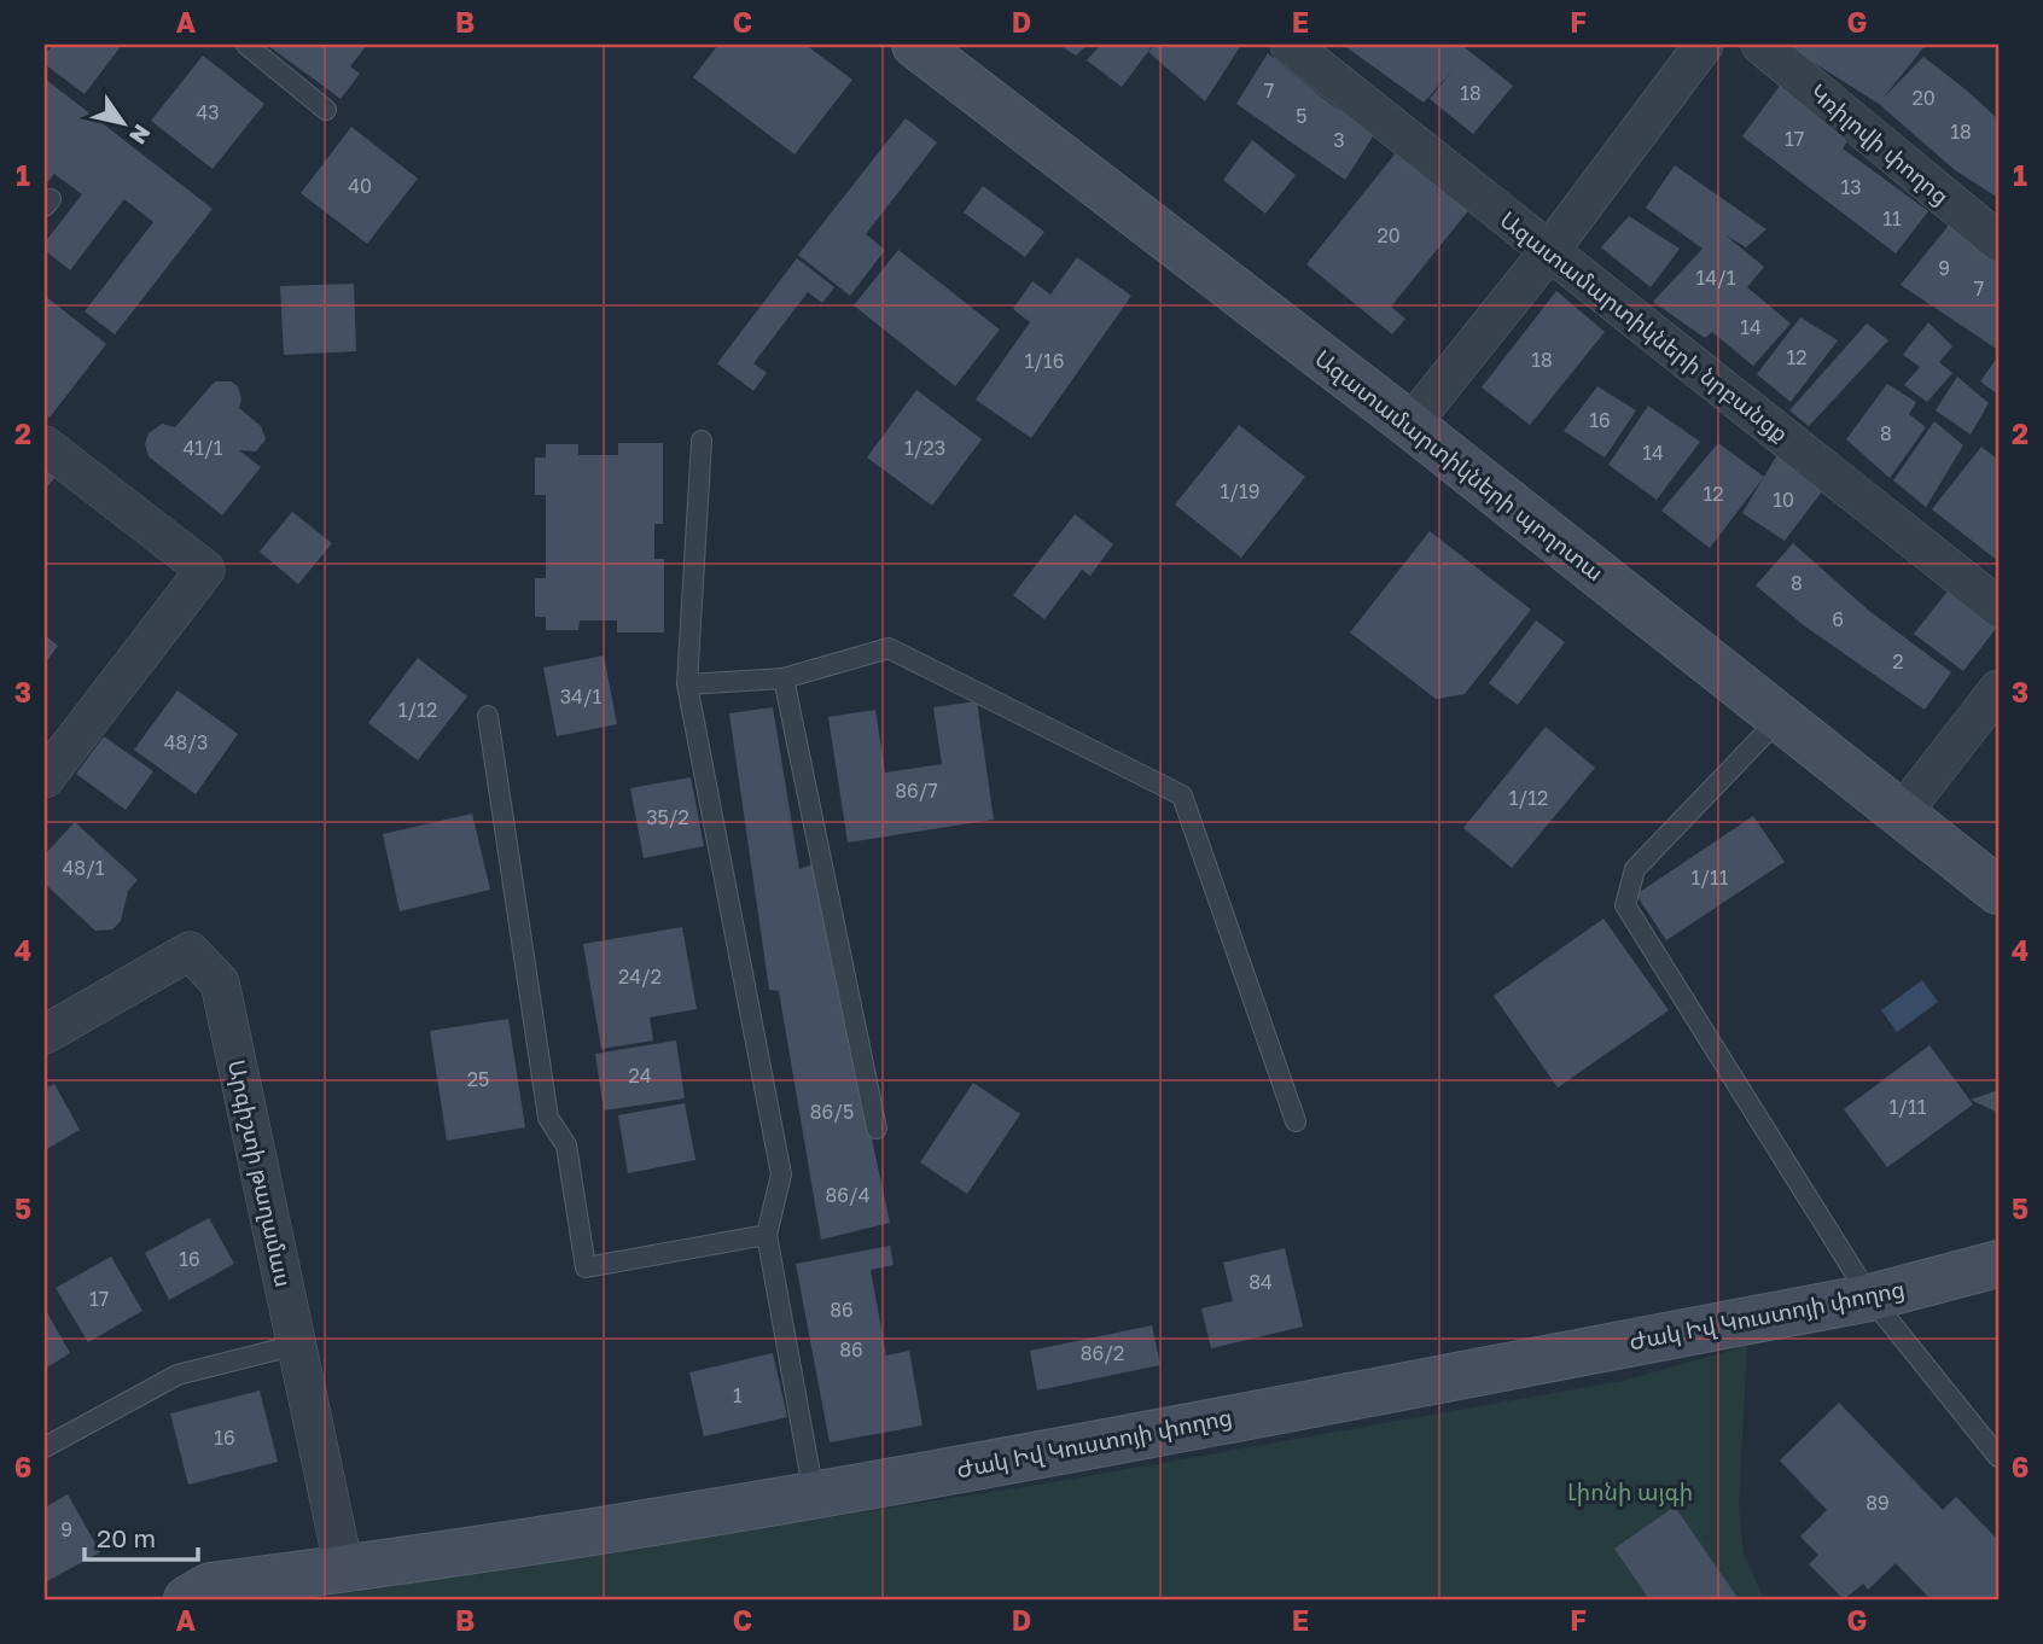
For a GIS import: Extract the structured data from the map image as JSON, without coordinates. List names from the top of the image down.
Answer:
{
  "streets": {
    "main road": ["Ազատամարտիկների պողոտա", "Ժակ Իվ Կուստոյի փողոց"],
    "street": ["Կռիլովի փողոց", "Ազատամարտիկների նրբանցք", "Արգիշտի թաղամաս"]
  },
  "crossings": [
    ["Արգիշտի թաղամաս", "Ժակ Իվ Կուստոյի փողոց"]
  ],
  "parks": ["Լիոնի այգի"],
  "house_numbers": [
    "7",
    "18",
    "20",
    "43",
    "5",
    "18",
    "17",
    "3",
    "40",
    "13",
    "11",
    "20",
    "9",
    "14/1",
    "7",
    "14",
    "12",
    "18",
    "1/16",
    "16",
    "8",
    "41/1",
    "1/23",
    "14",
    "1/19",
    "12",
    "10",
    "8",
    "6",
    "2",
    "34/1",
    "1/12",
    "48/3",
    "86/7",
    "1/12",
    "35/2",
    "48/1",
    "1/11",
    "24/2",
    "24",
    "25",
    "1/11",
    "86/5",
    "86/4",
    "16",
    "84",
    "17",
    "86",
    "86",
    "86/2",
    "1",
    "16",
    "89",
    "9"
  ],
  "scale_bar": "20 m",
  "north": "bottom right",
  "grid": {
    "columns": [
      "A",
      "B",
      "C",
      "D",
      "E",
      "F",
      "G"
    ],
    "rows": [
      "1",
      "2",
      "3",
      "4",
      "5",
      "6"
    ]
  }
}
